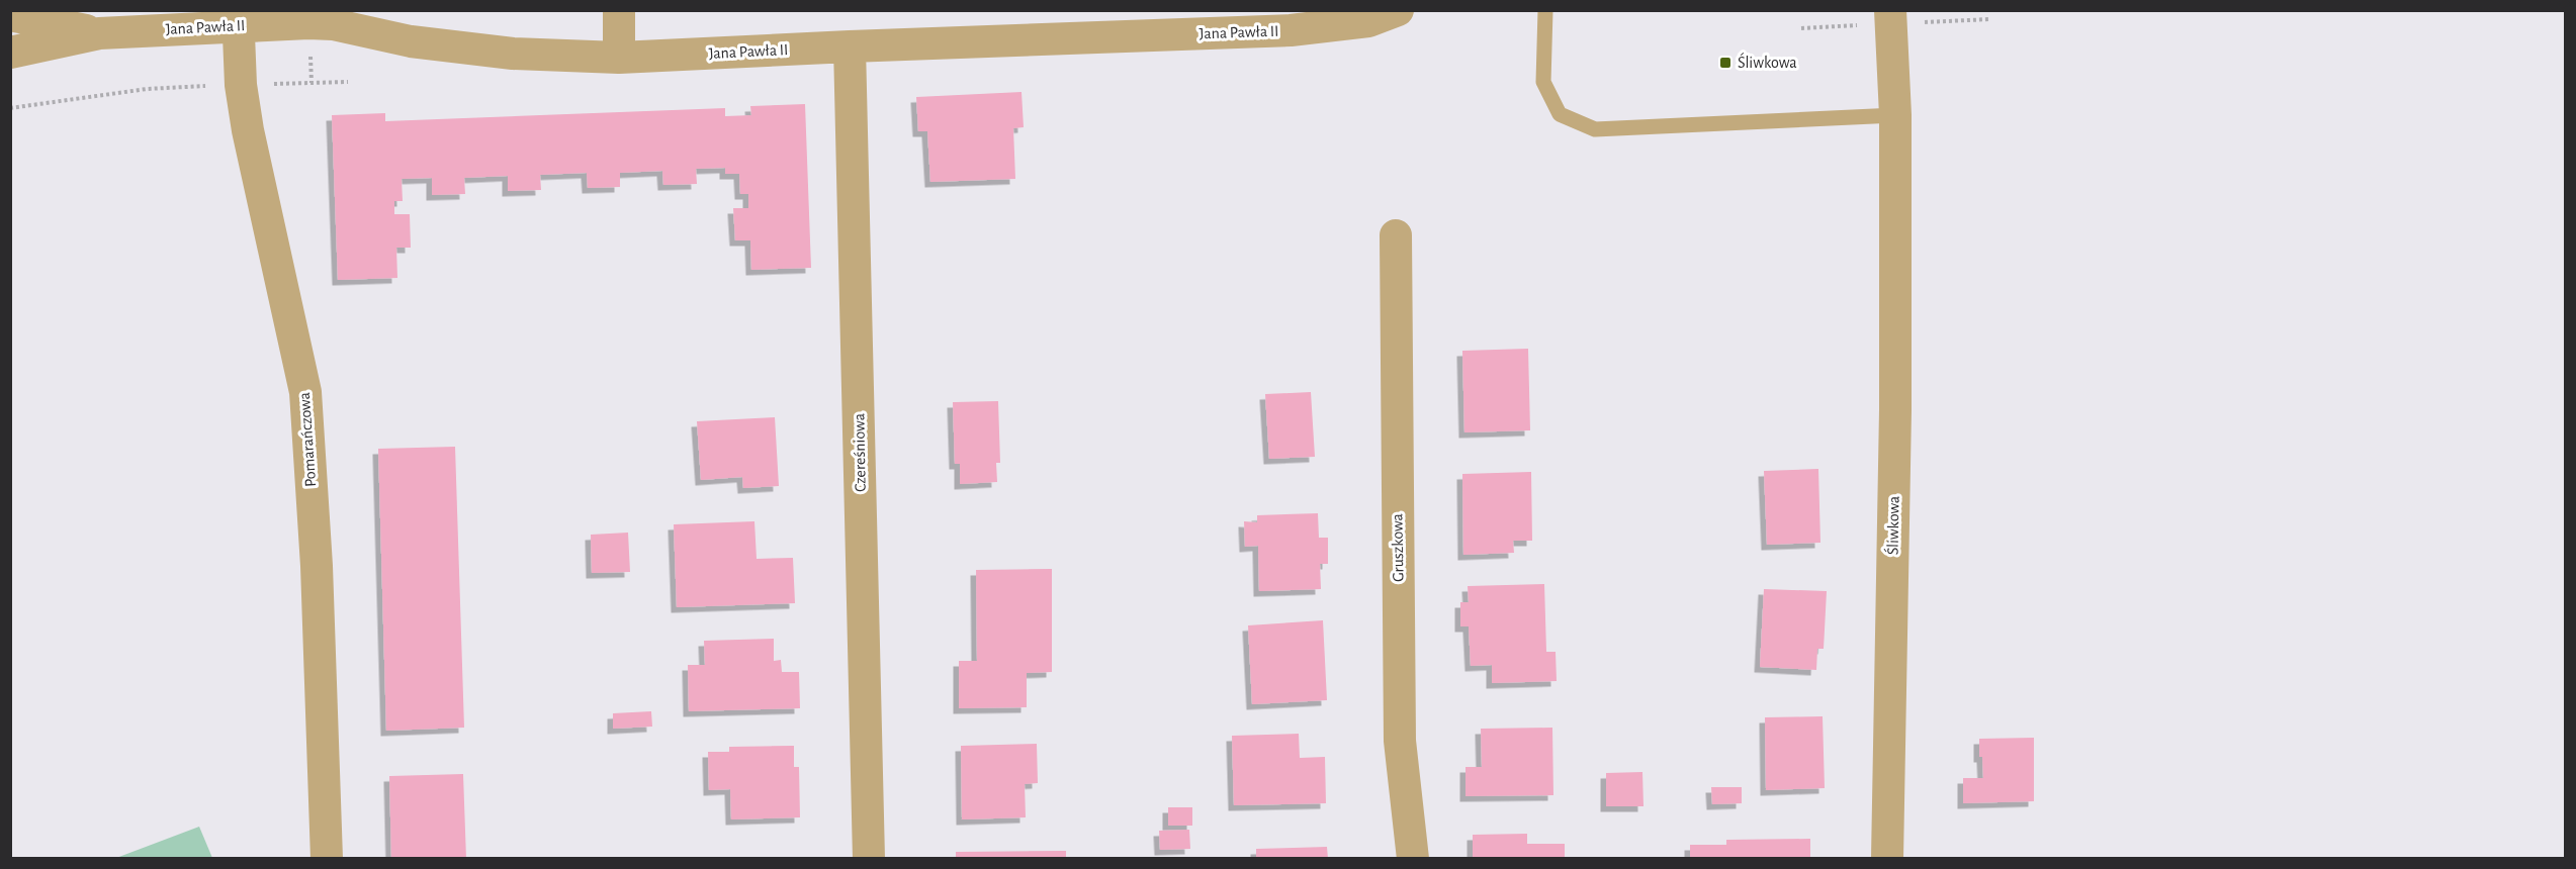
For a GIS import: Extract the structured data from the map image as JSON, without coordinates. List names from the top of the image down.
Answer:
{
  "streets": {
    "street": [
      "Jana Pawła II",
      "Pomarańczowa",
      "Czereśniowa",
      "Śliwkowa",
      "Gruszkowa"
    ]
  },
  "crossings": [
    ["Jana Pawła II", "Pomarańczowa"],
    ["Jana Pawła II", "Czereśniowa"]
  ],
  "places": {
    "transit": ["Śliwkowa"]
  }
}
